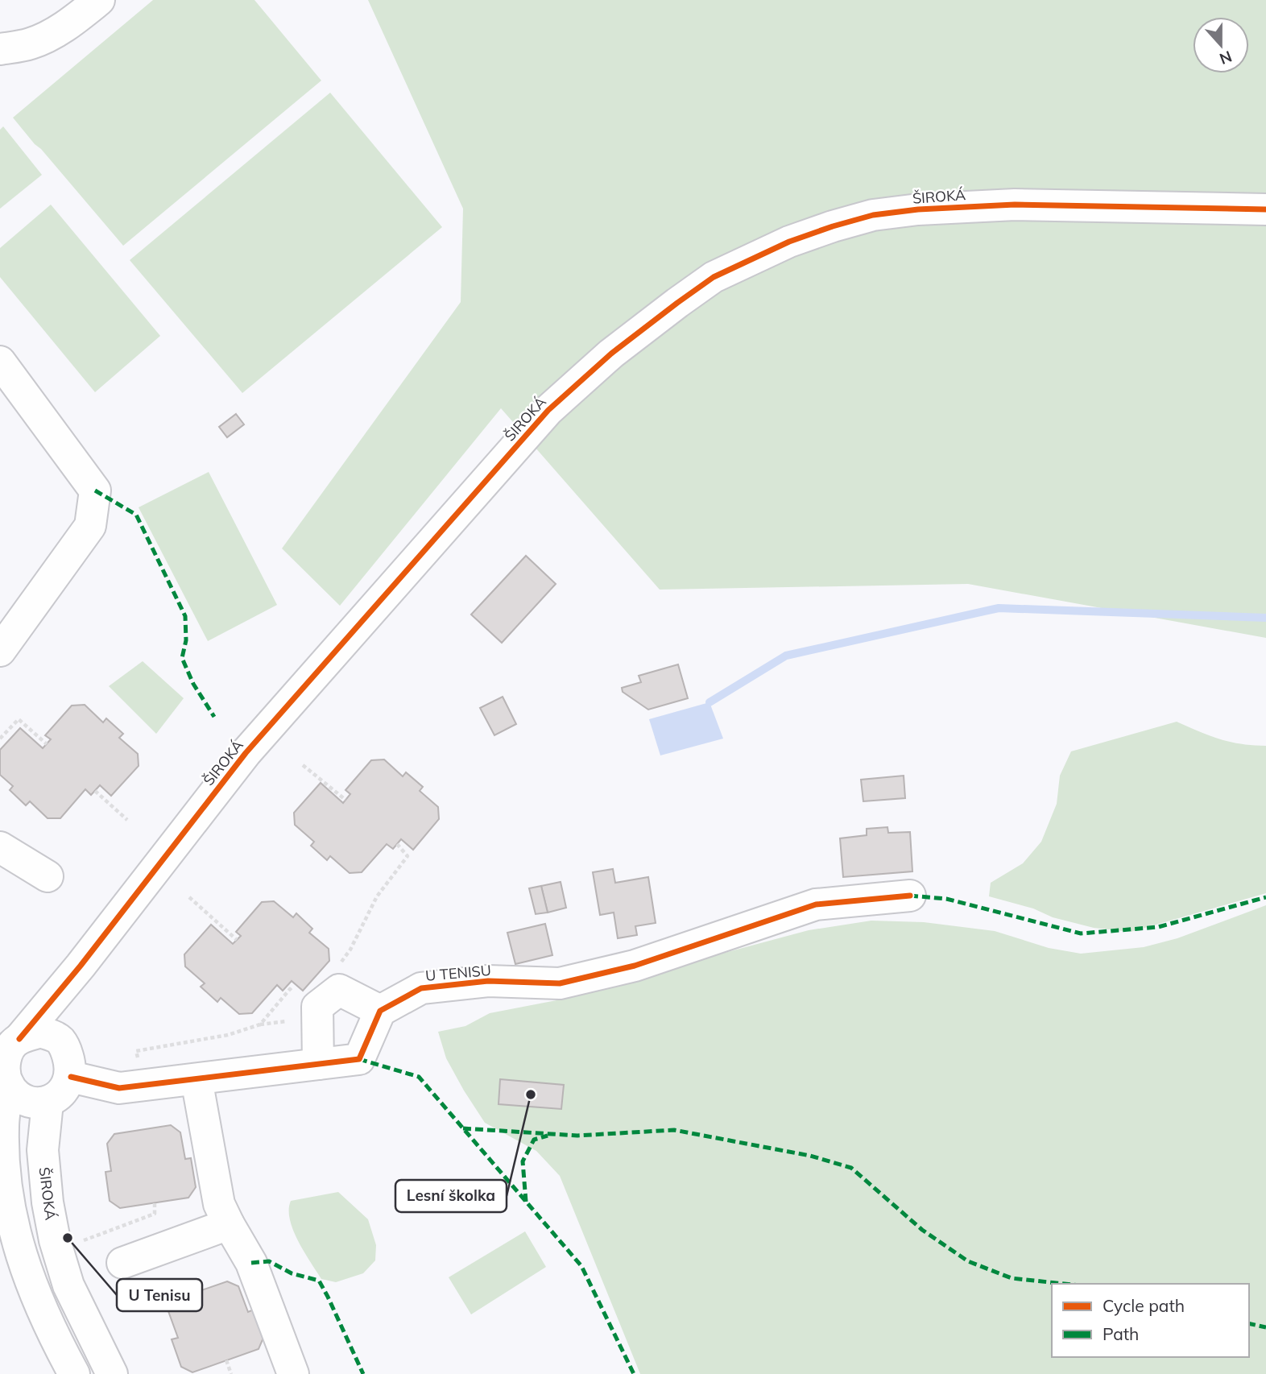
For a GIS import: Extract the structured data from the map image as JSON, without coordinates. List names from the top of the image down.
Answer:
{
  "streets": {
    "street": ["ŠIROKÁ", "U TENISU"]
  },
  "places": ["Lesní školka", "U Tenisu"],
  "legend": ["Cycle path", "Path"],
  "north": "bottom"
}
